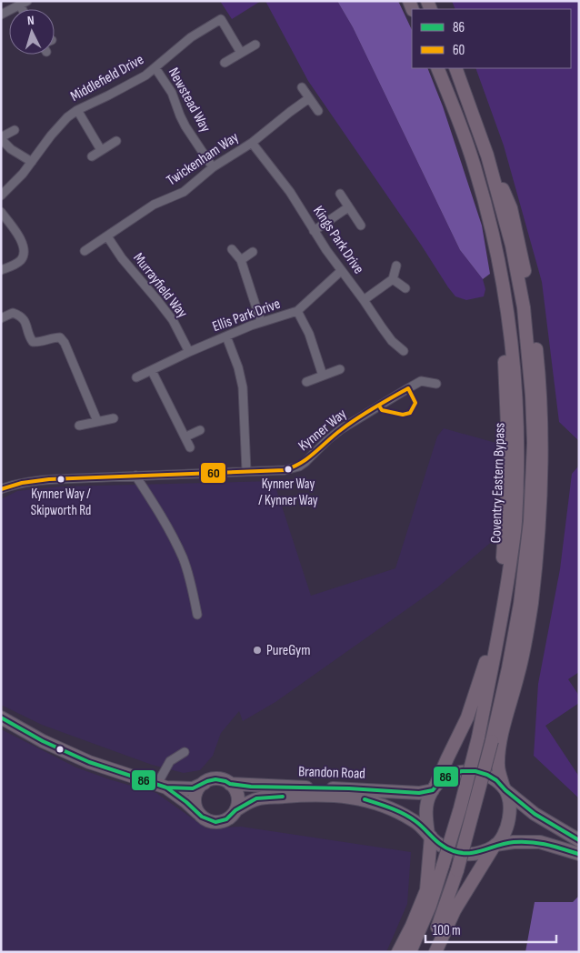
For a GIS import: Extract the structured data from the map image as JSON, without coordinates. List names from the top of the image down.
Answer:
{
  "streets": {
    "highway": ["Coventry Eastern Bypass"],
    "main road": ["Brandon Road"],
    "street": [
      "Middlefield Drive",
      "Newstead Way",
      "Twickenham Way",
      "Kings Park Drive",
      "Murrayfield Way",
      "Ellis Park Drive",
      "Kynner Way"
    ]
  },
  "crossings": [
    ["Middlefield Drive", "Newstead Way"],
    ["Newstead Way", "Twickenham Way"],
    ["Twickenham Way", "Kings Park Drive"],
    ["Twickenham Way", "Murrayfield Way"],
    ["Kings Park Drive", "Ellis Park Drive"],
    ["Murrayfield Way", "Ellis Park Drive"]
  ],
  "places": ["Kynner Way / Kynner Way", "Kynner Way / Skipworth Rd", "PureGym"],
  "lines": ["transit line 60", "transit line 86"],
  "legend": ["86", "60"],
  "scale_bar": "100 m",
  "north": "top"
}
